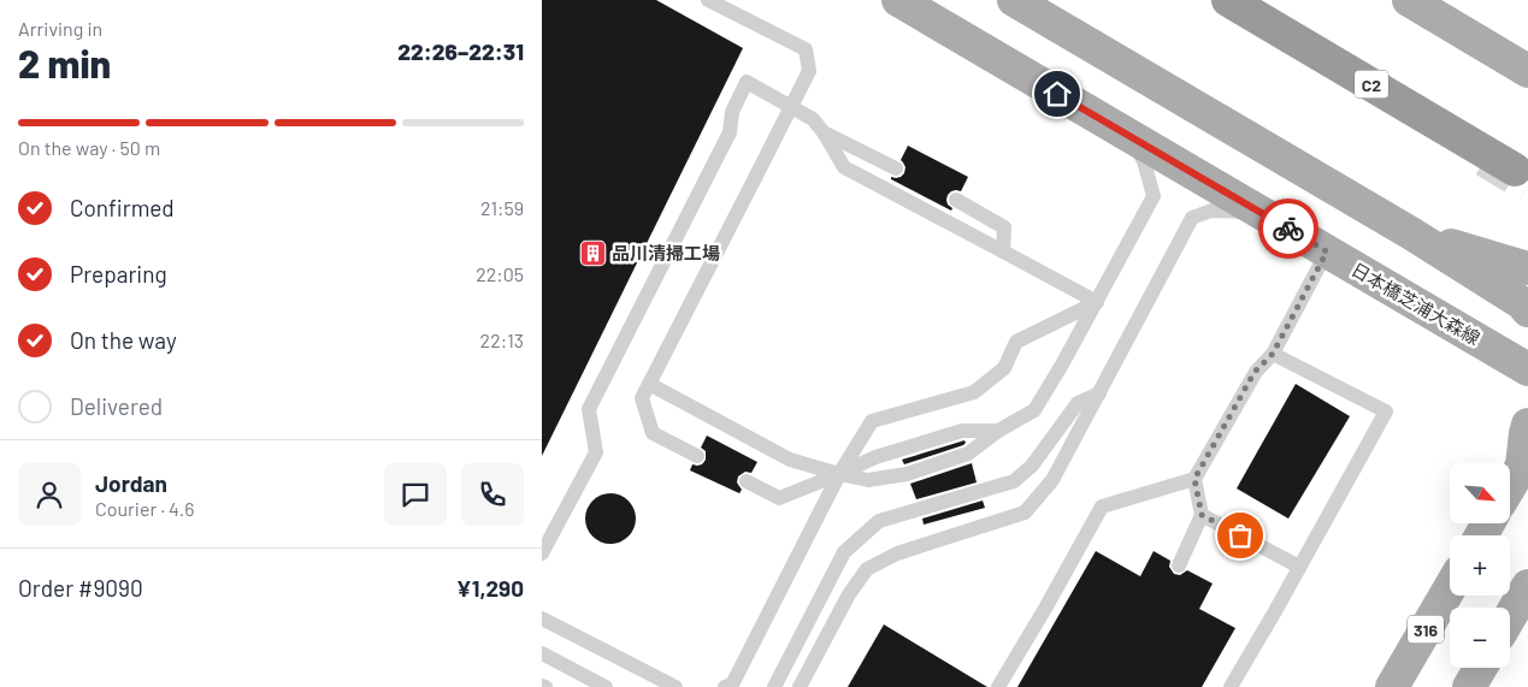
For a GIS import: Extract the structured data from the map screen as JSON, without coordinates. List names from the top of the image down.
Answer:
{
  "streets": {
    "highway": ["C2"],
    "main road": ["日本橋芝浦大森線", "316"]
  },
  "places": {
    "building": ["品川清掃工場"]
  },
  "north": "bottom right",
  "page": {
    "heading": ["2 min", "Arriving in", "22:26–22:31"],
    "panel": [
      "Jordan",
      "Courier · 4.6",
      "Order #9090",
      "¥1,290"
    ],
    "bar": "On the way · 50 m",
    "list": [
      ["Confirmed", "21:59"],
      ["Preparing", "22:05"],
      ["On the way", "22:13"],
      "Delivered"
    ],
    "map_buttons": ["+", "−"]
  }
}
